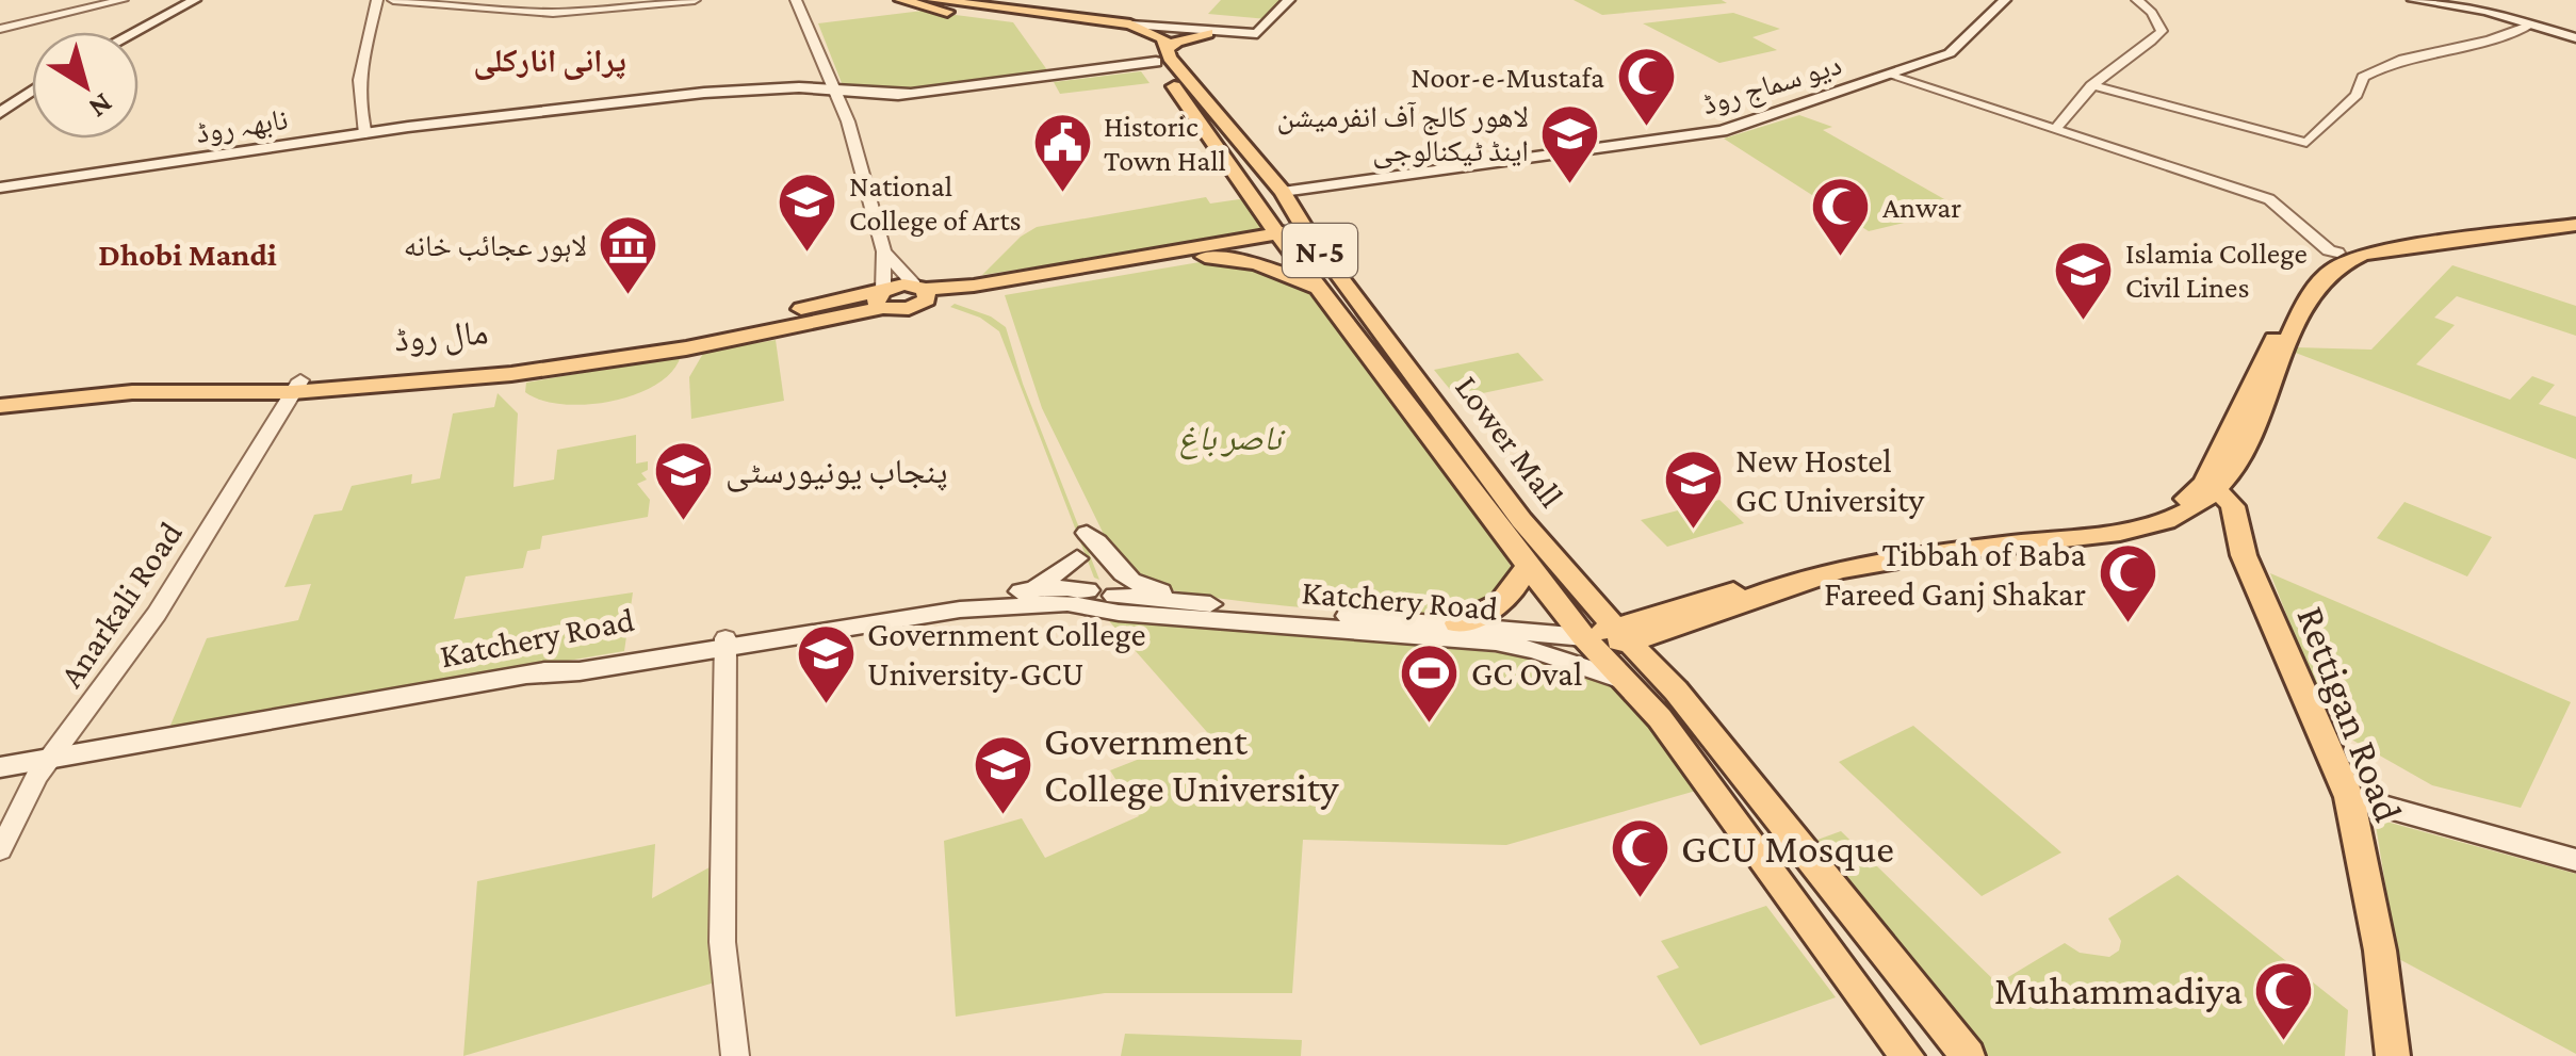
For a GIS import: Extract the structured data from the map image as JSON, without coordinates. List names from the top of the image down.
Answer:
{
  "streets": {
    "main road": [
      "دیو سماج روڈ",
      "نابھہ روڈ",
      "N-5",
      "مال روڈ",
      "Lower Mall",
      "Katchery Road",
      "Rettigan Road"
    ],
    "street": ["Anarkali Road"]
  },
  "crossings": [
    ["دیو سماج روڈ", "Lower Mall"],
    ["نابھہ روڈ", "Lower Mall"],
    ["مال روڈ", "Anarkali Road"],
    ["Lower Mall", "Katchery Road"],
    ["Katchery Road", "Anarkali Road"]
  ],
  "districts": ["پرانی انارکلی", "Dhobi Mandi"],
  "parks": ["ناصر باغ"],
  "places": {
    "mosque": [
      "Noor-e-Mustafa",
      "Anwar",
      "Tibbah of Baba Fareed Ganj Shakar",
      "GCU Mosque",
      "Muhammadiya"
    ],
    "school or university": [
      "لاھور کالج آف انفرمیشن اینڈ ٹیکنالوجی",
      "National College of Arts",
      "Islamia College Civil Lines",
      "پنجاب یونیورسٹی",
      "New Hostel GC University",
      "Government College University-GCU",
      "Government College University"
    ],
    "public building": ["Historic Town Hall"],
    "museum": ["لاہور عجائب خانه"],
    "sports": ["GC Oval"]
  },
  "north": "bottom right"
}
